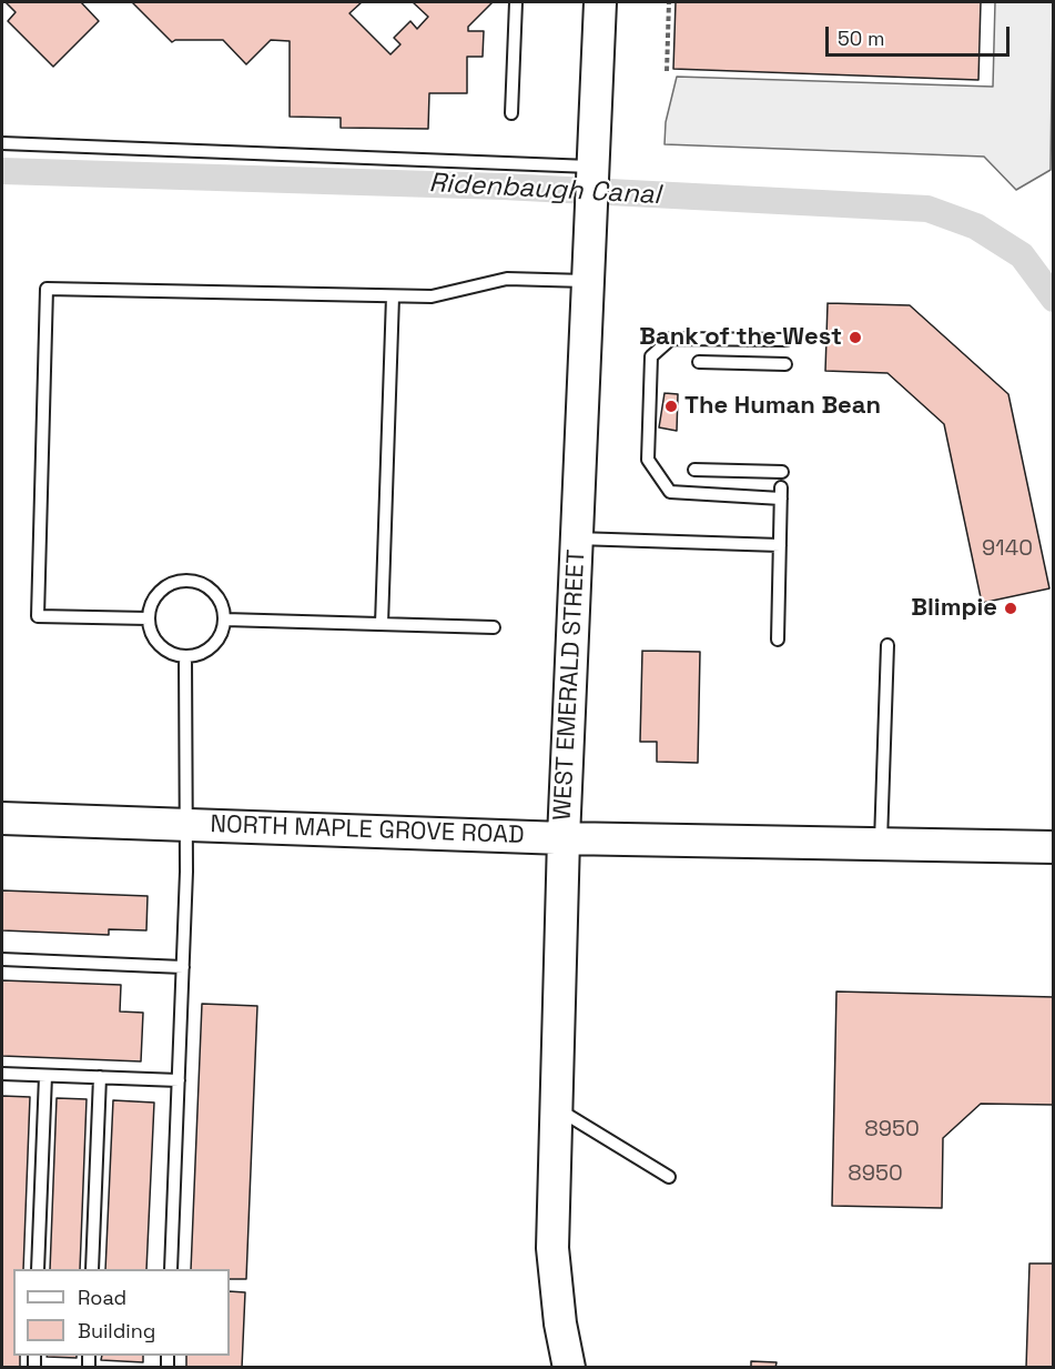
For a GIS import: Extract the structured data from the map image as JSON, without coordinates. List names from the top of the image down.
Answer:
{
  "streets": {
    "main road": ["WEST EMERALD STREET", "NORTH MAPLE GROVE ROAD"]
  },
  "crossings": [
    ["WEST EMERALD STREET", "NORTH MAPLE GROVE ROAD"]
  ],
  "water": ["Ridenbaugh Canal"],
  "places": ["Bank of the West", "The Human Bean", "Blimpie"],
  "house_numbers": ["9140", "8950", "8950"],
  "legend": ["Road", "Building"],
  "scale_bar": "50 m"
}
